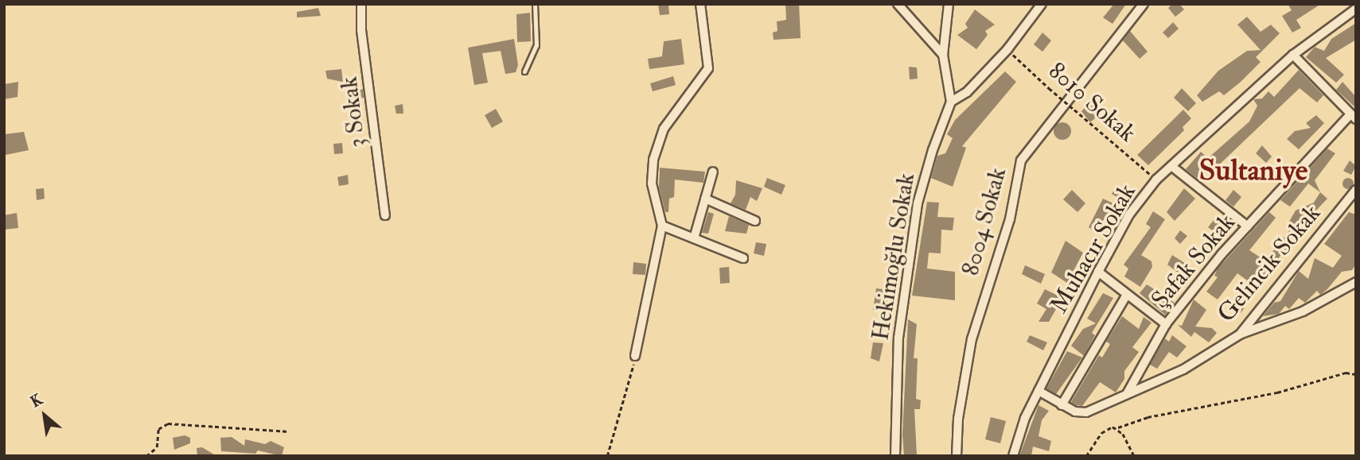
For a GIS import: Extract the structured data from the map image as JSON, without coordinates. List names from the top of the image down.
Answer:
{
  "streets": {
    "street": [
      "3 Sokak",
      "8004 Sokak",
      "Muhacır Sokak",
      "Hekimoğlu Sokak",
      "Şafak Sokak",
      "Gelincik Sokak"
    ],
    "path": ["8010 Sokak"]
  },
  "crossings": [
    ["8010 Sokak", "Muhacır Sokak"],
    ["Şafak Sokak", "Gelincik Sokak"]
  ],
  "districts": ["Sultaniye"],
  "north": "top left"
}
